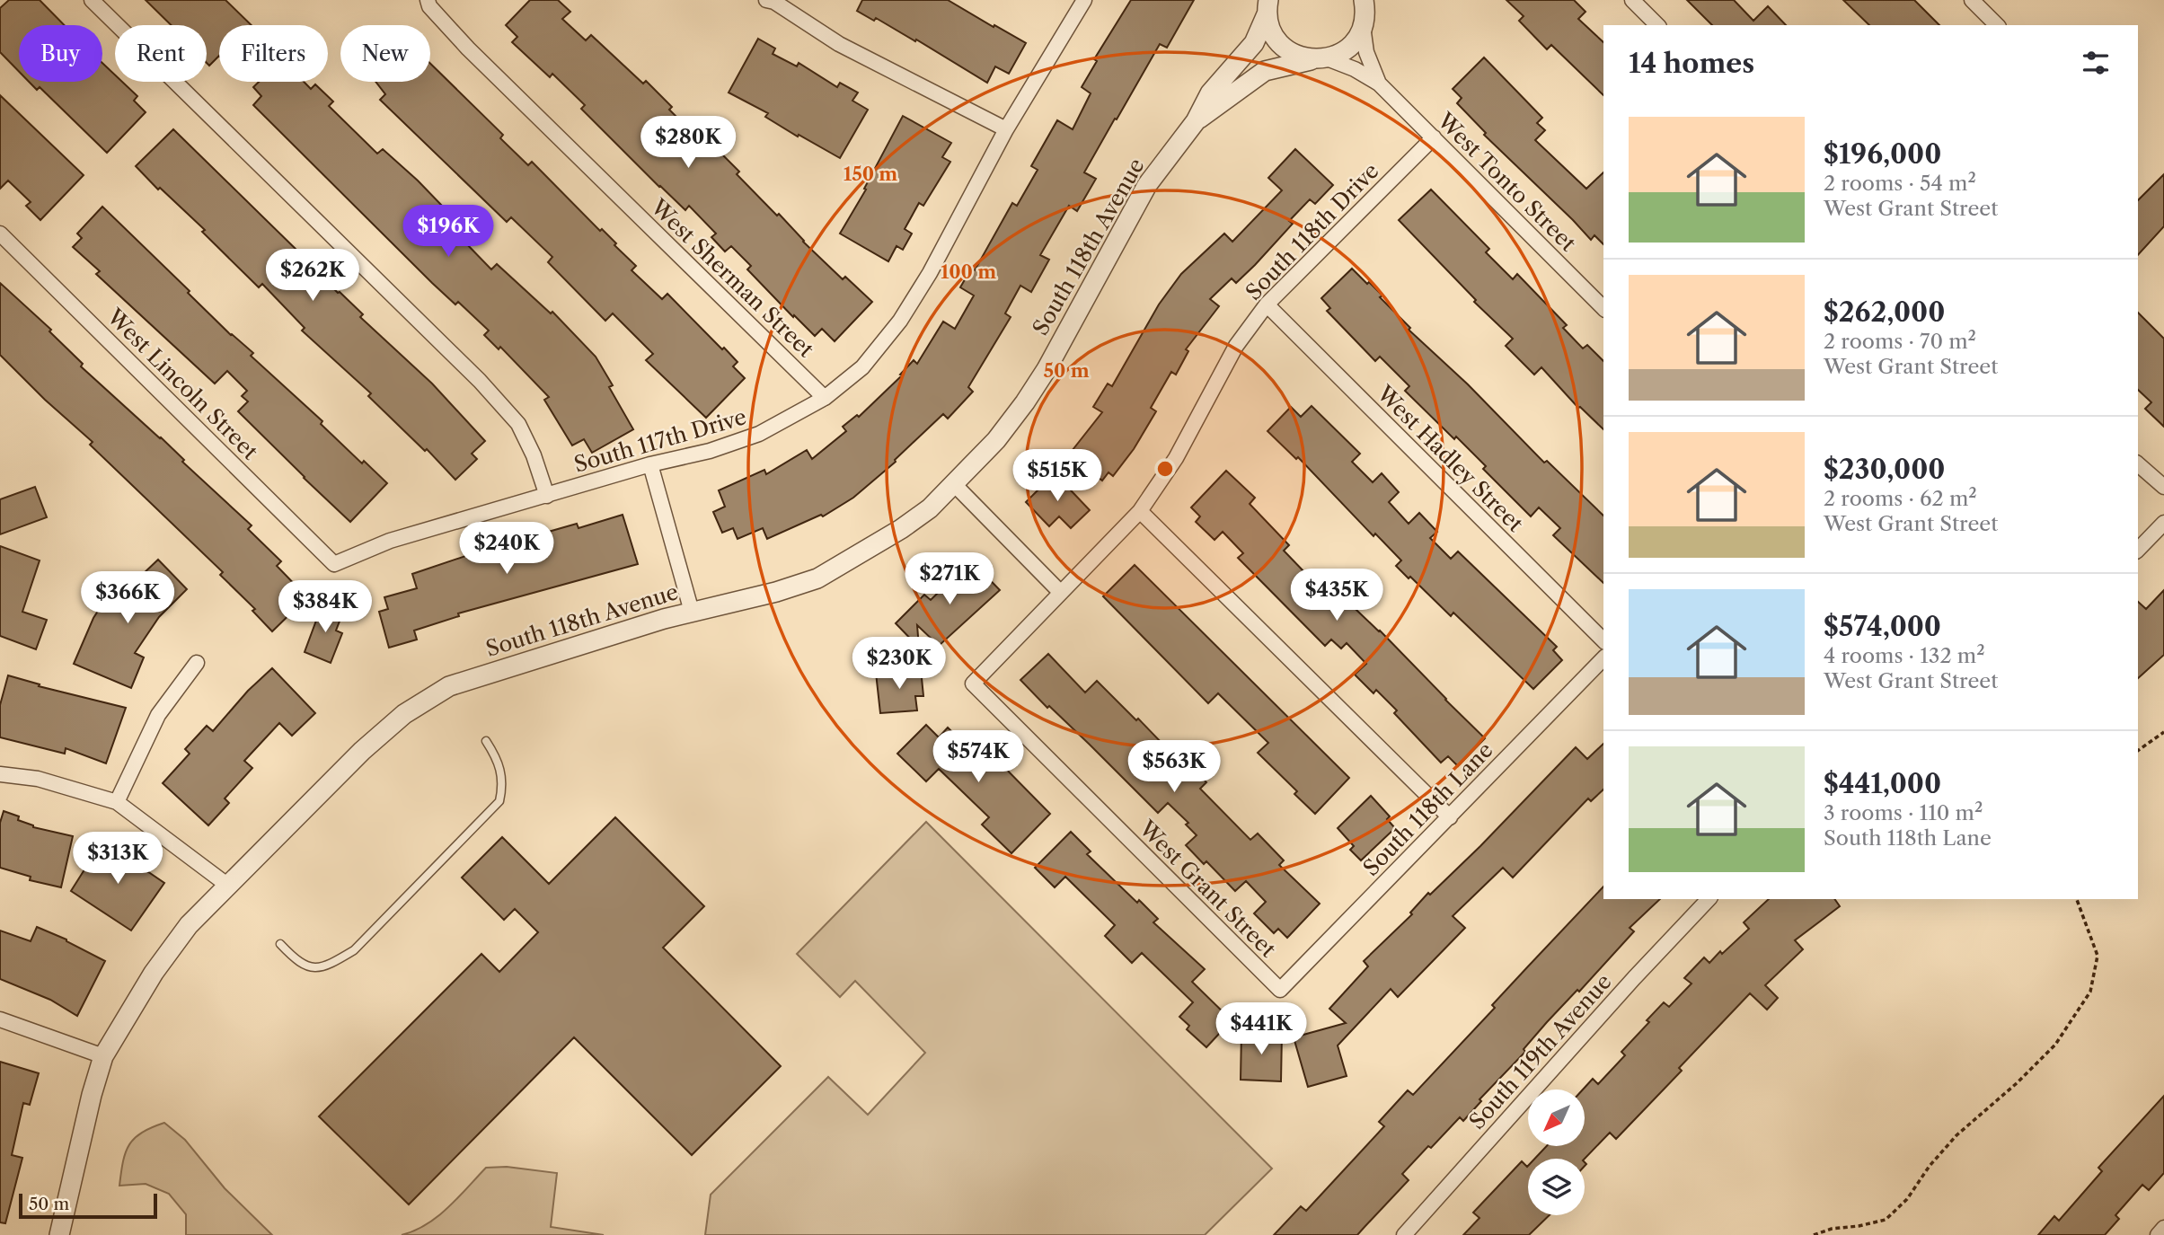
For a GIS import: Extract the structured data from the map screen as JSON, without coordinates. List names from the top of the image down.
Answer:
{
  "streets": {
    "street": [
      "West Tonto Street",
      "South 118th Drive",
      "South 118th Avenue",
      "West Sherman Street",
      "West Lincoln Street",
      "South 117th Drive",
      "West Hadley Street",
      "South 118th Lane",
      "West Grant Street",
      "South 119th Avenue"
    ]
  },
  "crossings": [
    ["West Tonto Street", "South 118th Drive"],
    ["West Tonto Street", "South 118th Avenue"],
    ["South 118th Drive", "West Hadley Street"],
    ["South 118th Drive", "West Grant Street"],
    ["West Sherman Street", "South 117th Drive"],
    ["West Lincoln Street", "South 117th Drive"],
    ["South 118th Lane", "West Grant Street"]
  ],
  "scale_bar": "50 m",
  "north": "bottom left",
  "page": {
    "chip": [
      "Buy",
      "Rent",
      "Filters",
      "New"
    ],
    "heading": "14 homes",
    "list": [
      {
        "name": "$196,000",
        "note": "2 rooms · 54 m² · West Grant Street"
      },
      {
        "name": "$262,000",
        "note": "2 rooms · 70 m² · West Grant Street"
      },
      {
        "name": "$230,000",
        "note": "2 rooms · 62 m² · West Grant Street"
      },
      {
        "name": "$574,000",
        "note": "4 rooms · 132 m² · West Grant Street"
      },
      {
        "name": "$441,000",
        "note": "3 rooms · 110 m² · South 118th Lane"
      }
    ],
    "price": [
      "$280K",
      "$196K",
      "$262K",
      "$515K",
      "$240K",
      "$271K",
      "$435K",
      "$366K",
      "$384K",
      "$230K",
      "$574K",
      "$563K",
      "$313K",
      "$441K"
    ],
    "scale": "50 m"
  },
  "rings": ["150 m", "100 m", "50 m"]
}
